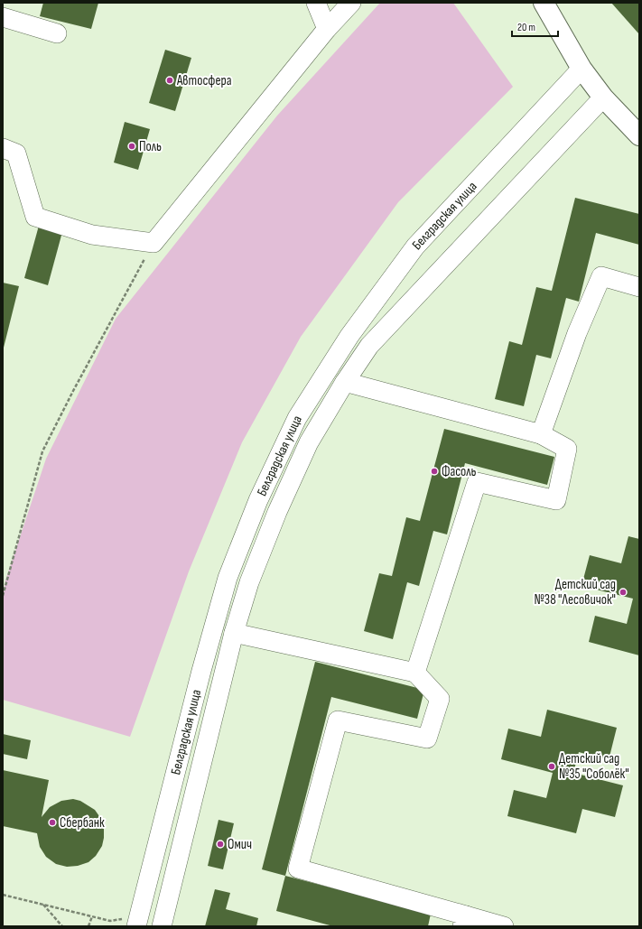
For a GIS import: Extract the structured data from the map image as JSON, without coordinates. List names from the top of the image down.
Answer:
{
  "streets": {
    "street": ["Белградская улица"]
  },
  "places": [
    "Автосфера",
    "Поль",
    "Фасоль",
    "Детский сад №38 \"Лесовичок\"",
    "Детский сад №35 \"Соболёк\"",
    "Сбербанк",
    "Омич"
  ],
  "scale_bar": "20 m"
}
